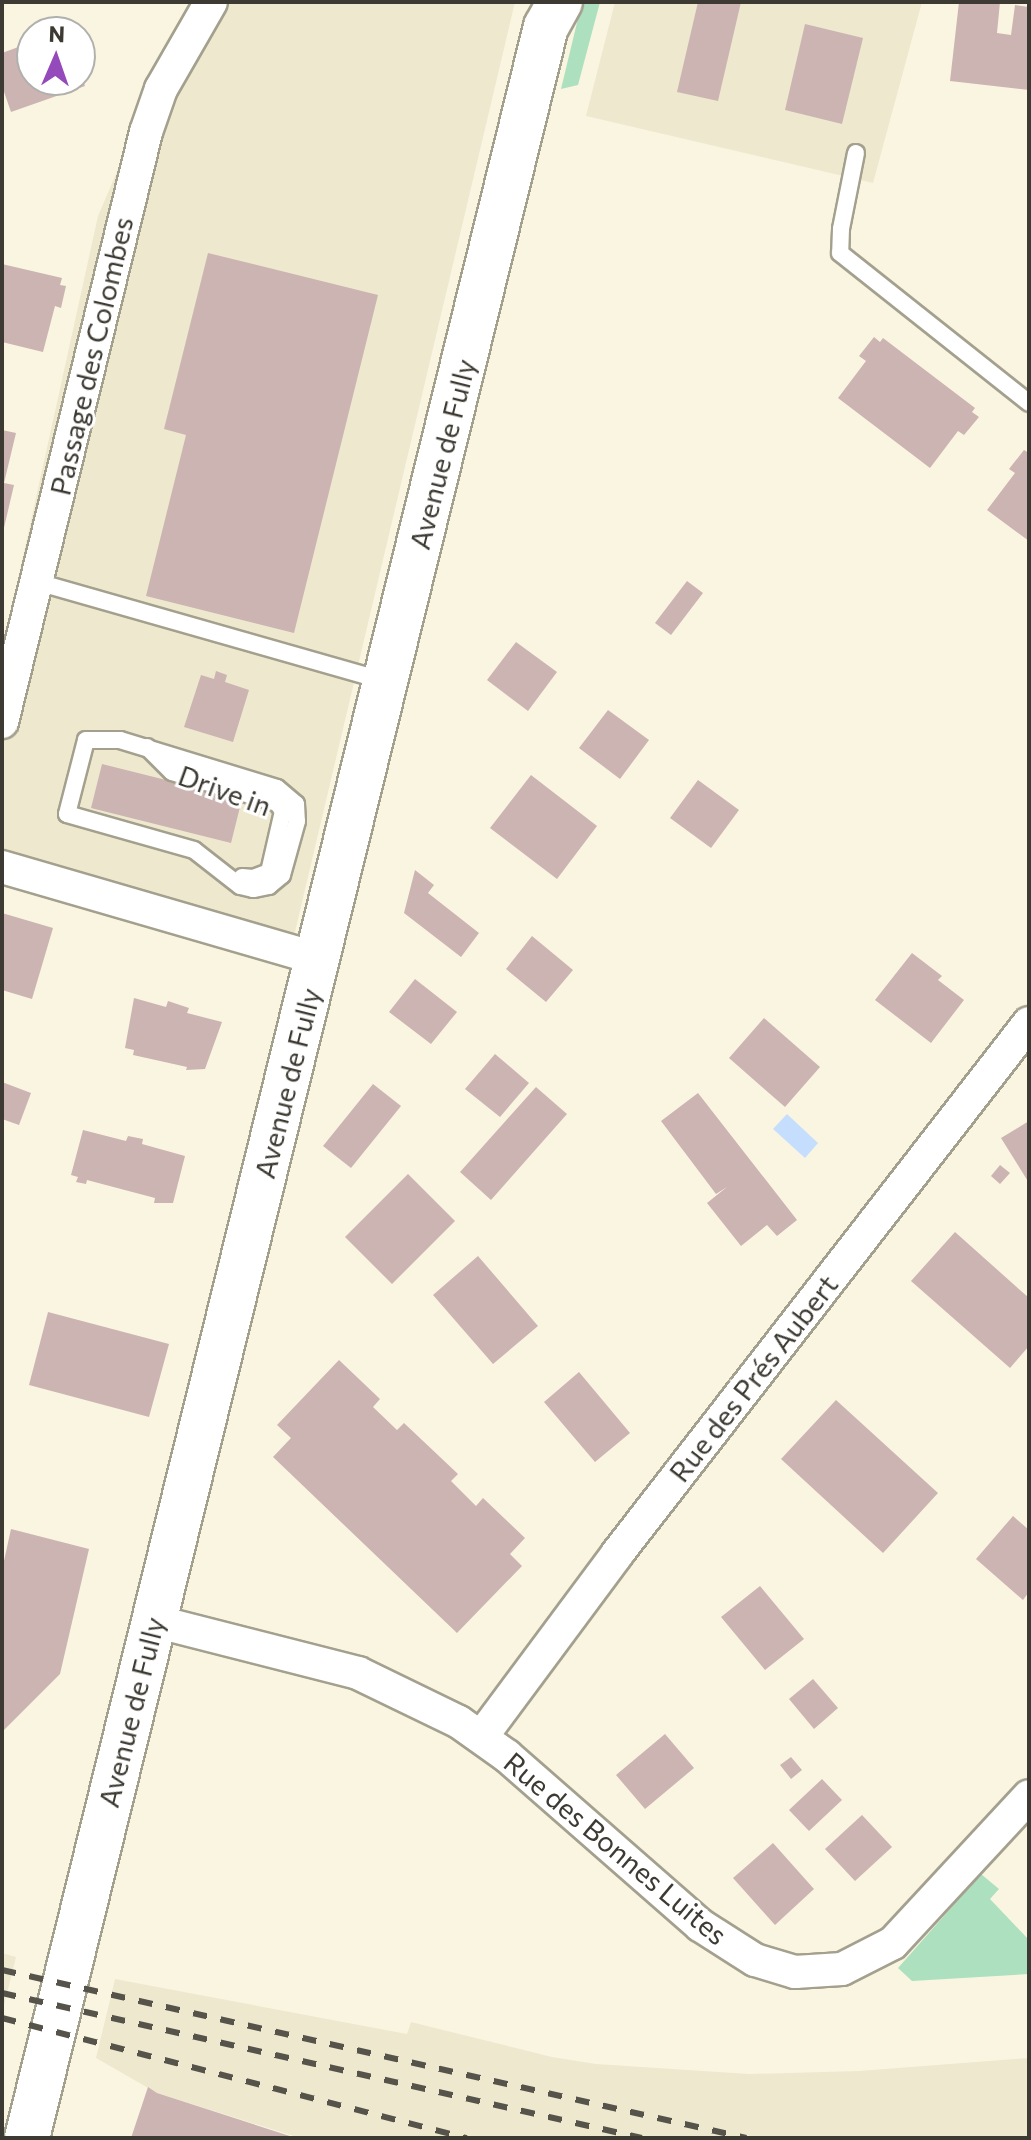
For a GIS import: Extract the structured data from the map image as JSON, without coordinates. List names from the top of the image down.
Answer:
{
  "streets": {
    "main road": ["Avenue de Fully"],
    "street": ["Passage des Colombes", "Rue des Prés Aubert", "Rue des Bonnes Luites"]
  },
  "crossings": [
    ["Avenue de Fully", "Rue des Bonnes Luites"],
    ["Rue des Prés Aubert", "Rue des Bonnes Luites"]
  ],
  "north": "top"
}
